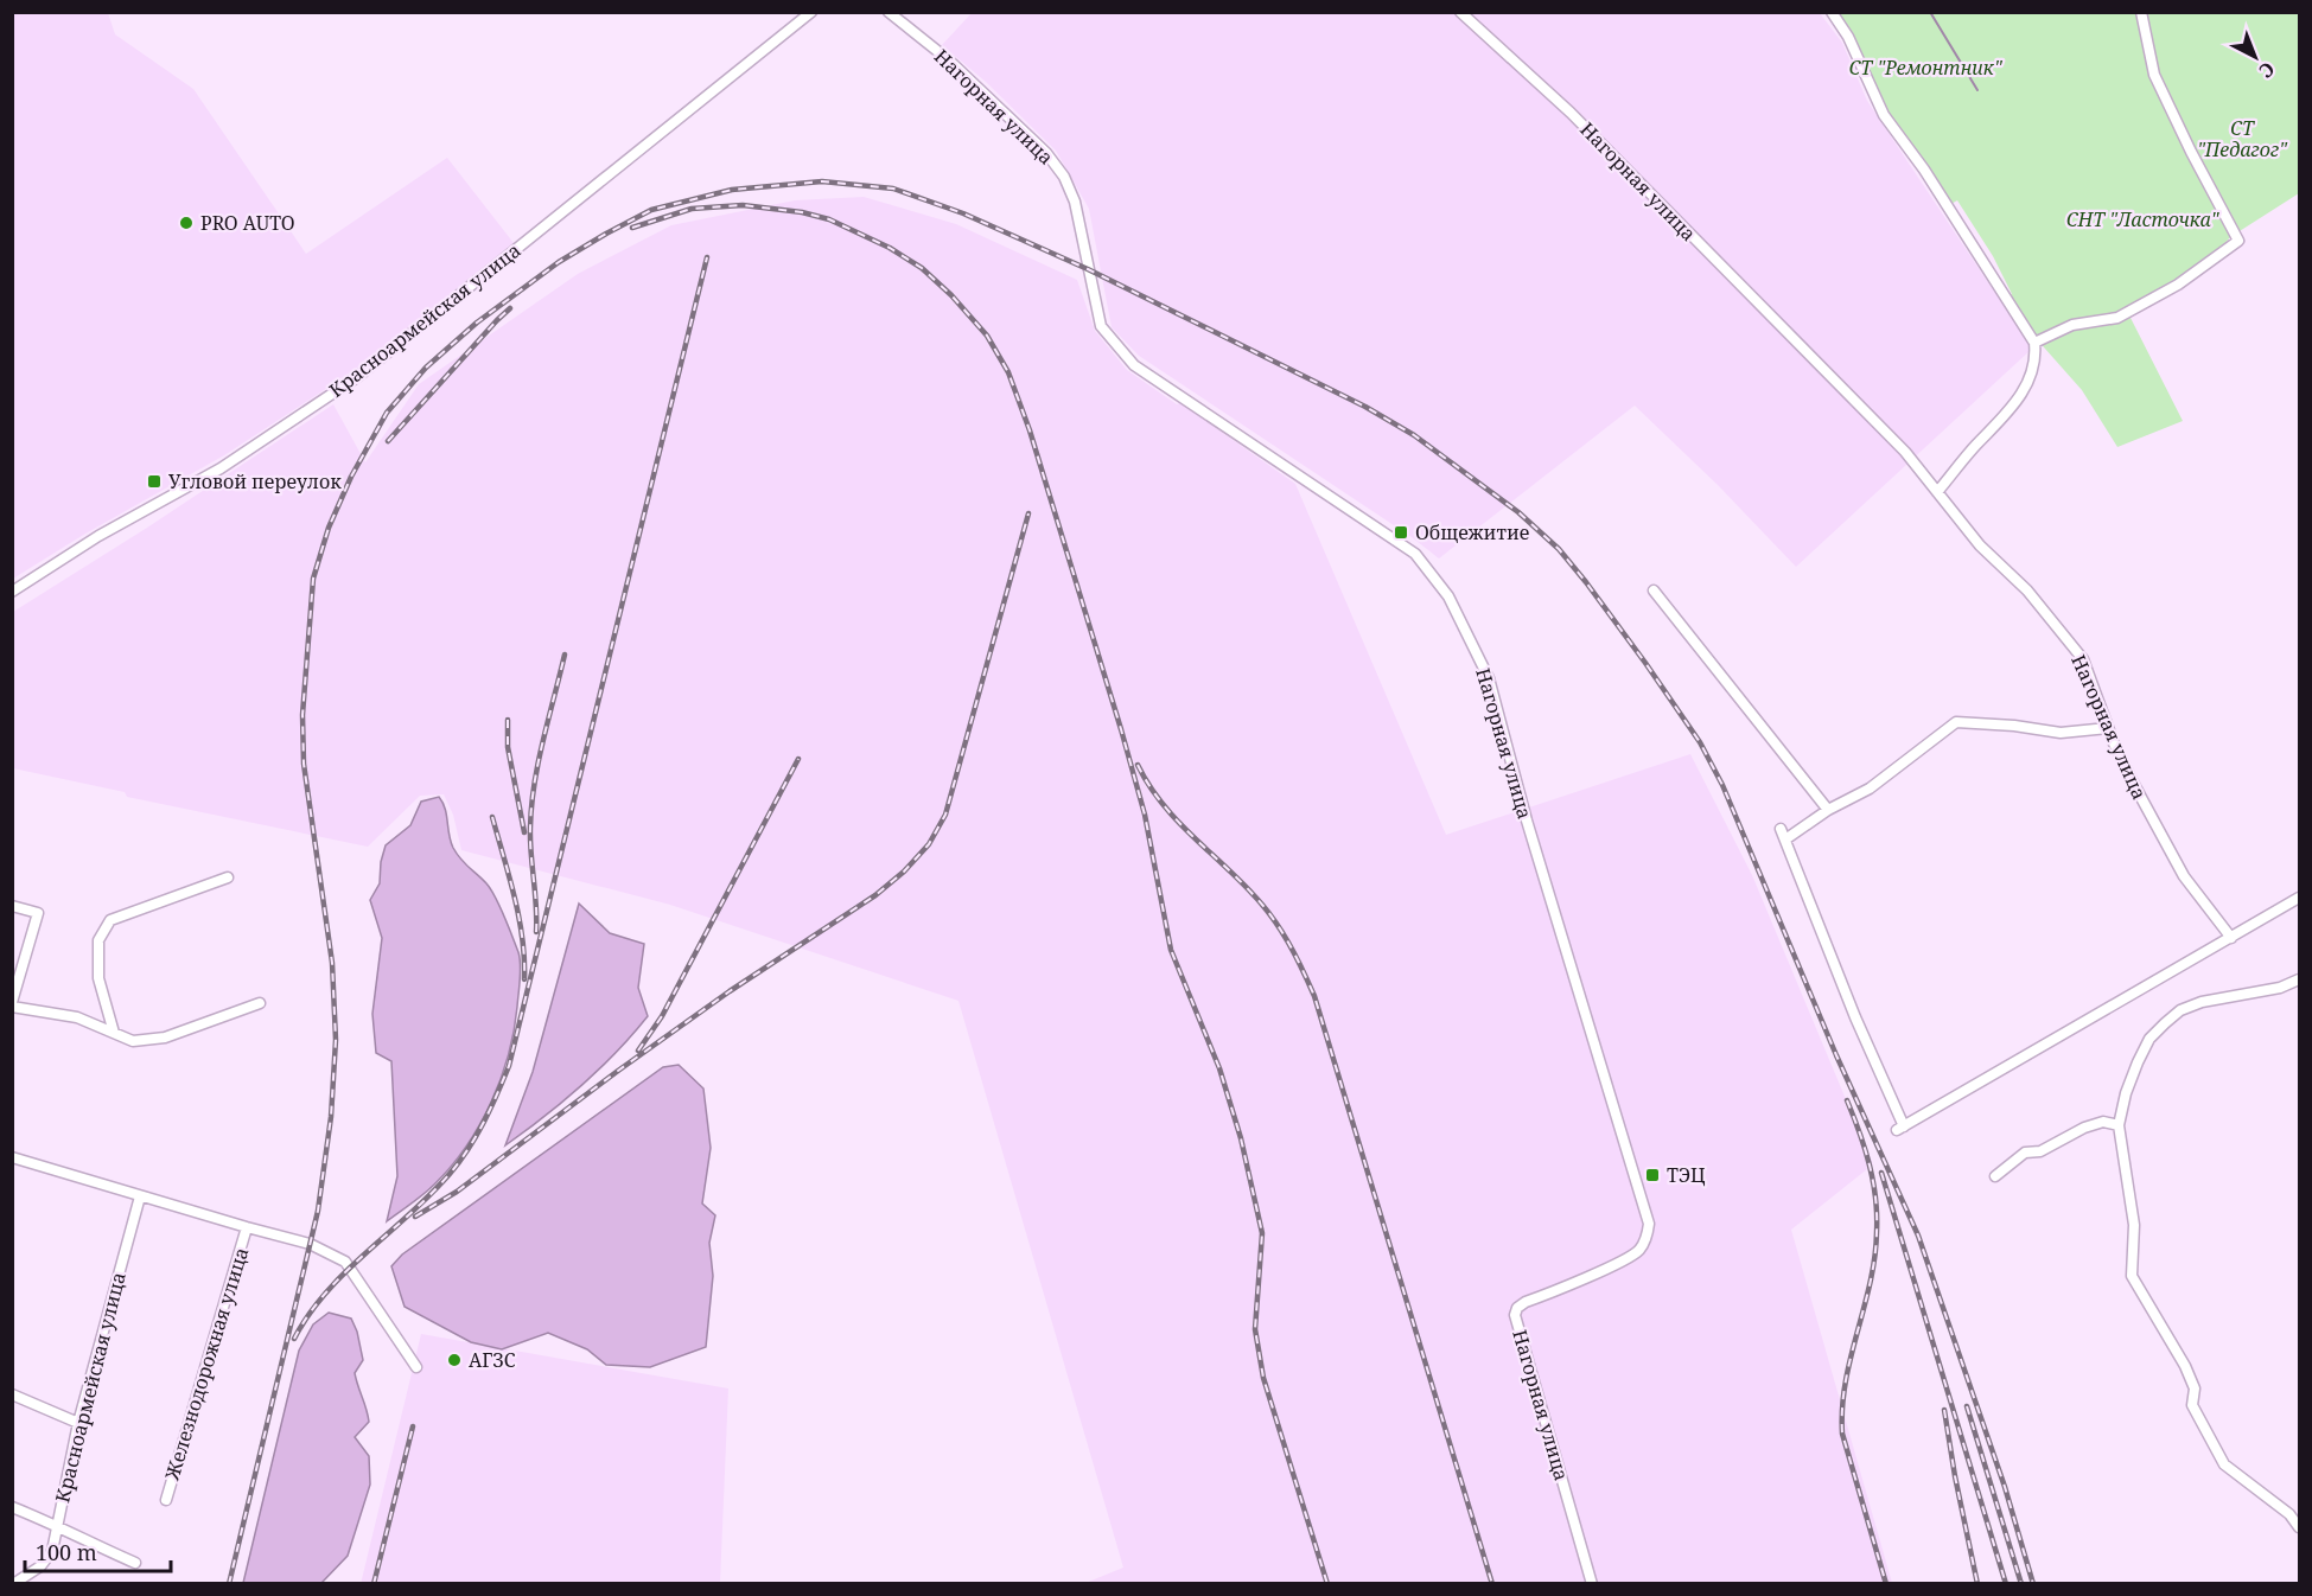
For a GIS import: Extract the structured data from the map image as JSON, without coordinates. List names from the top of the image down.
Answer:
{
  "streets": {
    "street": ["Нагорная улица", "Красноармейская улица", "Железнодорожная улица"]
  },
  "parks": ["СТ \"Ремонтник\"", "СТ \"Педагог\"", "СНТ \"Ласточка\""],
  "places": {
    "other": ["PRO AUTO", "АГЗС"],
    "transit": ["Угловой переулок", "Общежитие", "ТЭЦ"]
  },
  "scale_bar": "100 m",
  "north": "bottom right"
}
